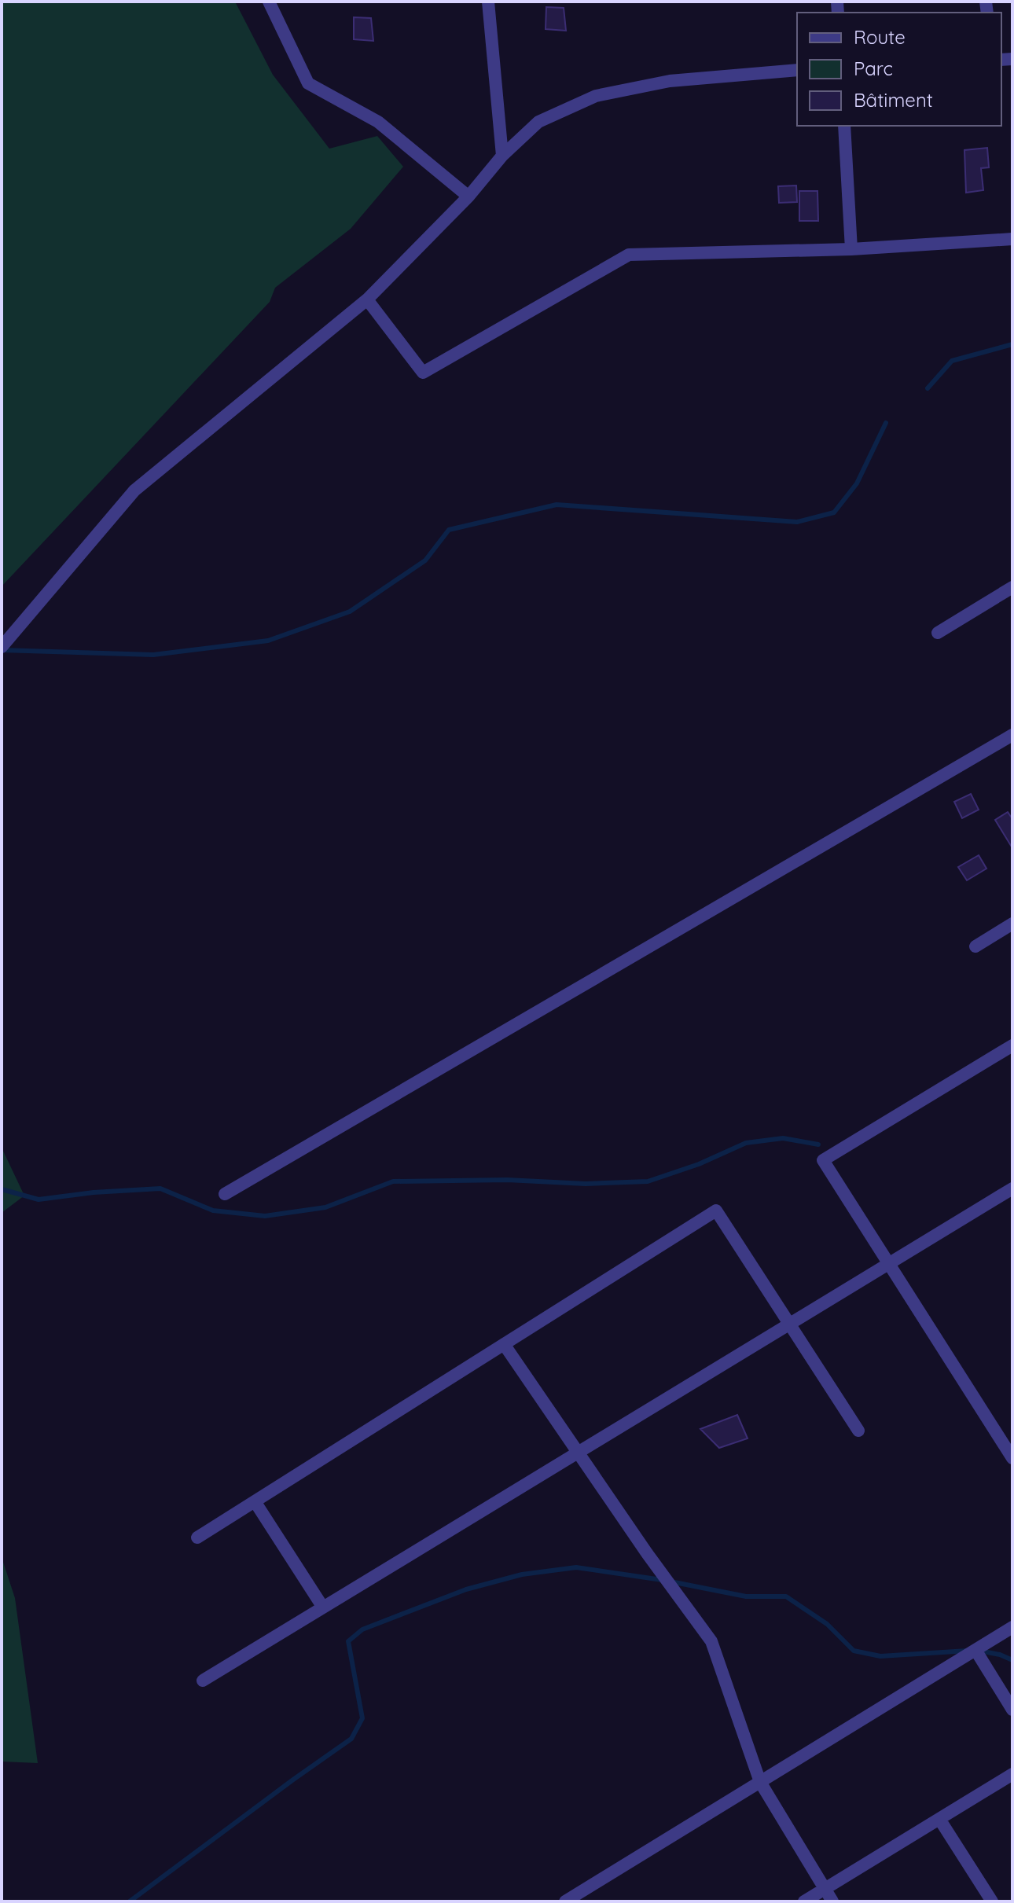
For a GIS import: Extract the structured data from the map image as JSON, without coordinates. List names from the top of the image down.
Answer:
{
  "legend": ["Route", "Parc", "Bâtiment"]
}
